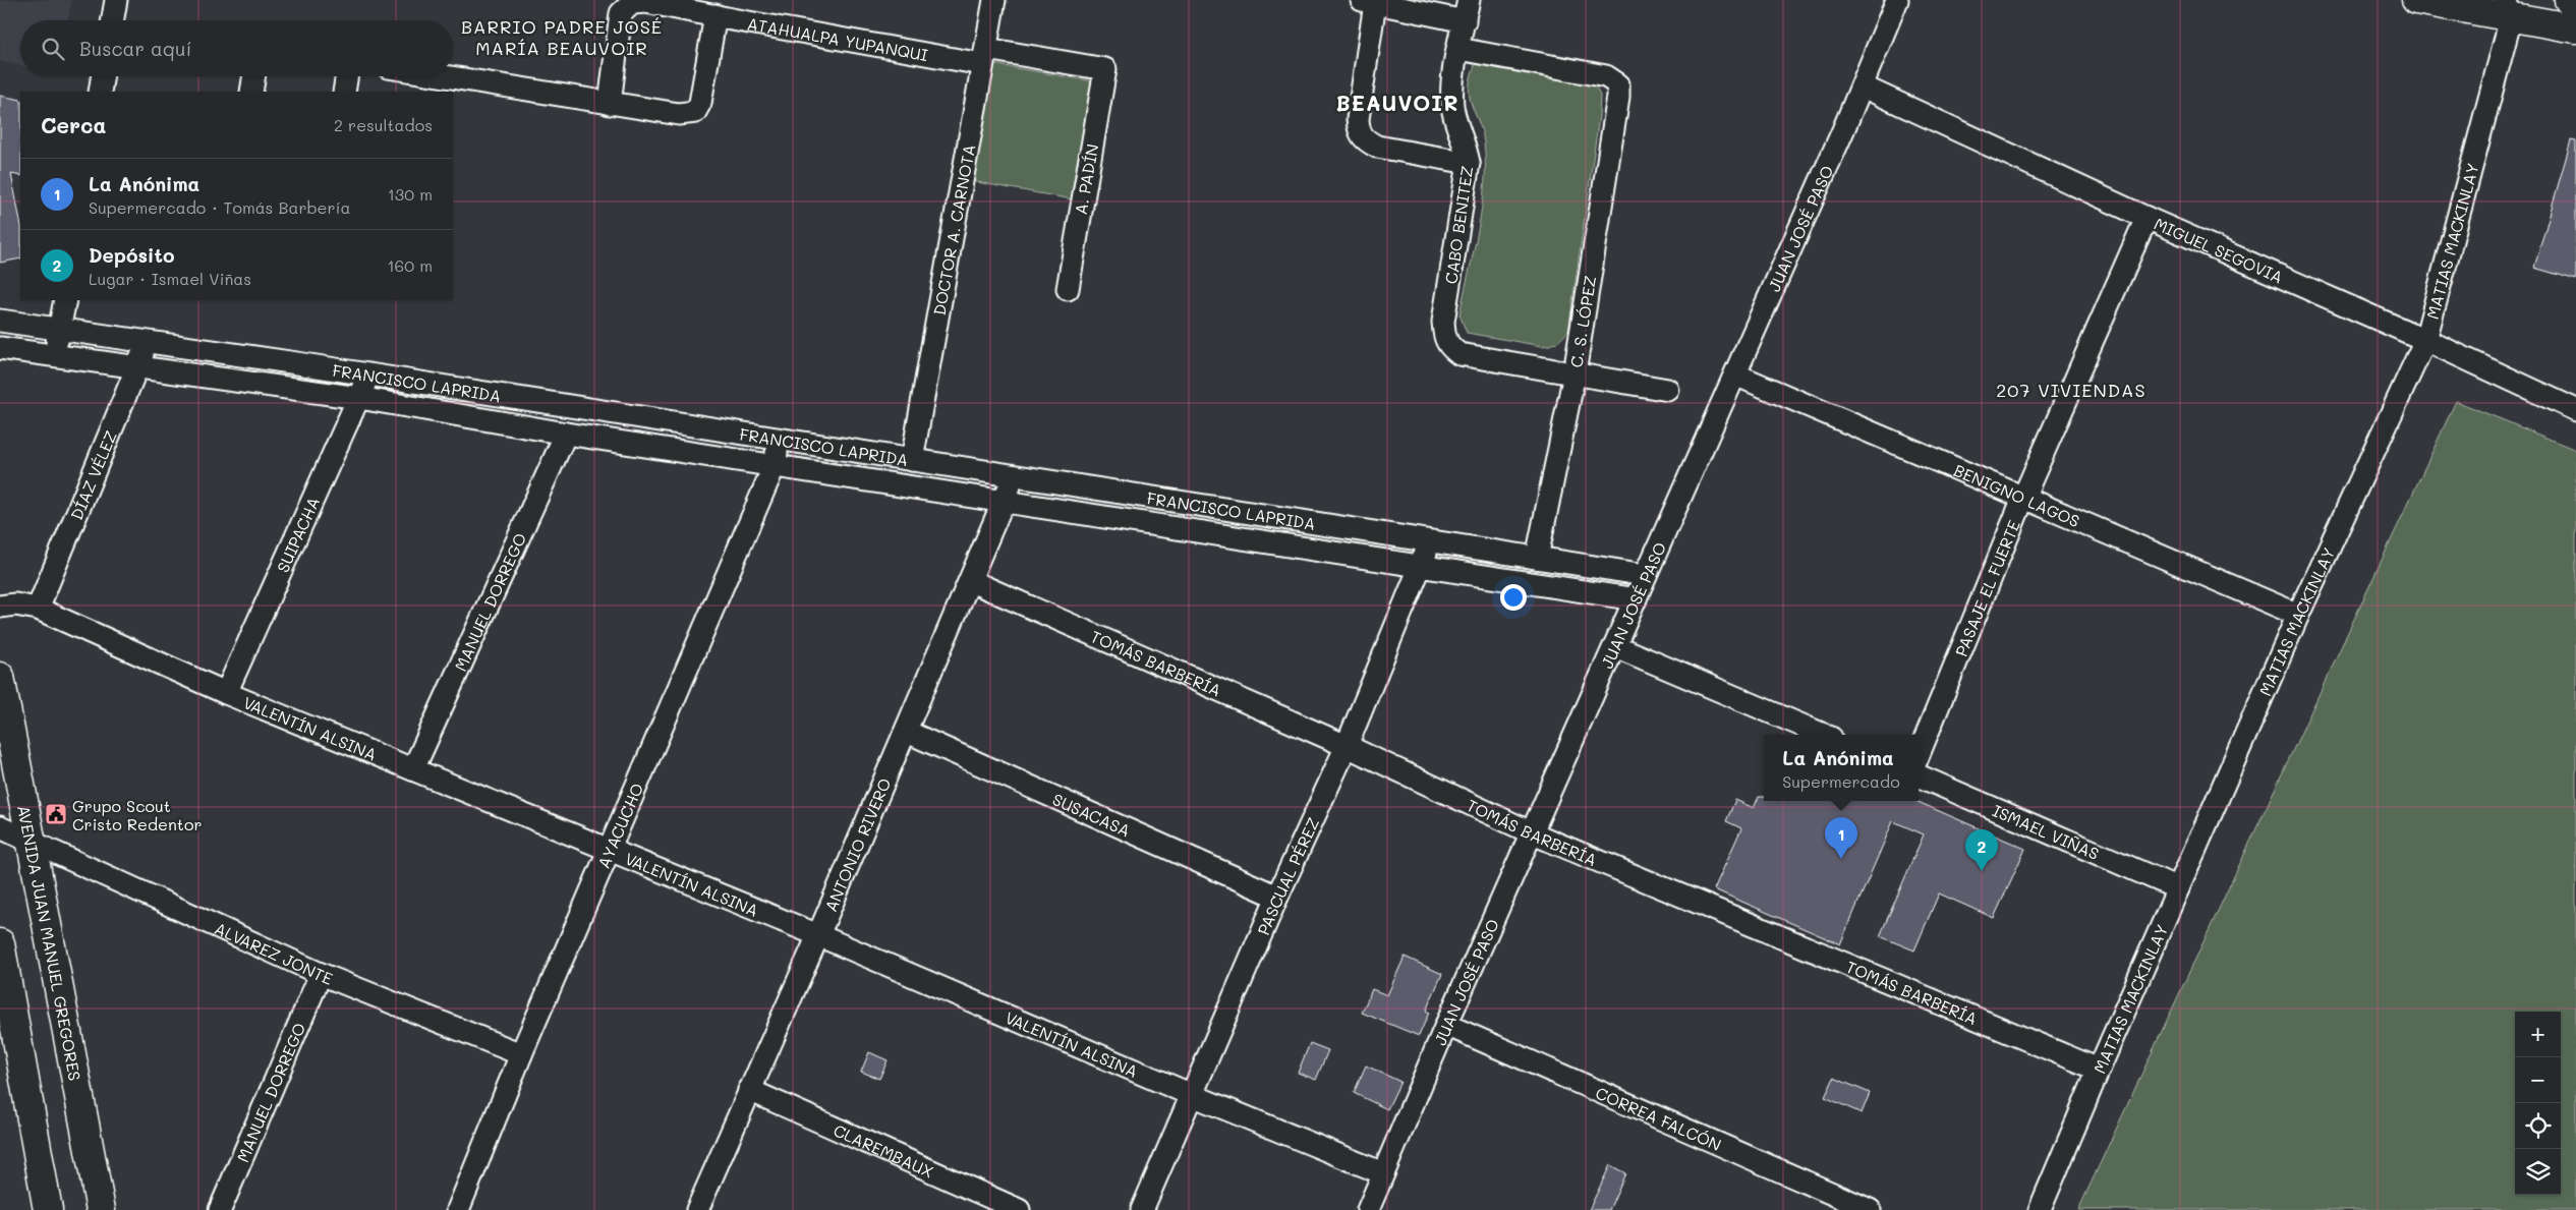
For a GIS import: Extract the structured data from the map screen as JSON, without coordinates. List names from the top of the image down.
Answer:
{
  "streets": {
    "main road": ["AVENIDA JUAN MANUEL GREGORES"],
    "street": [
      "ATAHUALPA YUPANQUI",
      "A. PADÍN",
      "CABO BENITEZ",
      "JUAN JOSÉ PASO",
      "DOCTOR A. CARNOTA",
      "MATIAS MACKINLAY",
      "MIGUEL SEGOVIA",
      "C. S. LÓPEZ",
      "FRANCISCO LAPRIDA",
      "DÍAZ VÉLEZ",
      "BENIGNO LAGOS",
      "SUIPACHA",
      "PASAJE EL FUERTE",
      "MANUEL DORREGO",
      "TOMÁS BARBERÍA",
      "VALENTÍN ALSINA",
      "SUSACASA",
      "AYACUCHO",
      "ISMAEL VIÑAS",
      "ANTONIO RIVERO",
      "PASCUAL PÉREZ",
      "ALVAREZ JONTE",
      "CORREA FALCÓN",
      "CLAREMBAUX"
    ]
  },
  "crossings": [
    ["ATAHUALPA YUPANQUI", "A. PADÍN"],
    ["ATAHUALPA YUPANQUI", "DOCTOR A. CARNOTA"],
    ["CABO BENITEZ", "C. S. LÓPEZ"],
    ["JUAN JOSÉ PASO", "MIGUEL SEGOVIA"],
    ["JUAN JOSÉ PASO", "FRANCISCO LAPRIDA"],
    ["JUAN JOSÉ PASO", "BENIGNO LAGOS"],
    ["JUAN JOSÉ PASO", "TOMÁS BARBERÍA"],
    ["JUAN JOSÉ PASO", "VALENTÍN ALSINA"],
    ["JUAN JOSÉ PASO", "CORREA FALCÓN"],
    ["DOCTOR A. CARNOTA", "FRANCISCO LAPRIDA"],
    ["MATIAS MACKINLAY", "MIGUEL SEGOVIA"],
    ["MATIAS MACKINLAY", "BENIGNO LAGOS"],
    ["MATIAS MACKINLAY", "TOMÁS BARBERÍA"],
    ["MATIAS MACKINLAY", "ISMAEL VIÑAS"],
    ["MIGUEL SEGOVIA", "PASAJE EL FUERTE"],
    ["C. S. LÓPEZ", "FRANCISCO LAPRIDA"],
    ["FRANCISCO LAPRIDA", "DÍAZ VÉLEZ"],
    ["FRANCISCO LAPRIDA", "SUIPACHA"],
    ["FRANCISCO LAPRIDA", "MANUEL DORREGO"],
    ["FRANCISCO LAPRIDA", "AYACUCHO"],
    ["FRANCISCO LAPRIDA", "ANTONIO RIVERO"],
    ["FRANCISCO LAPRIDA", "PASCUAL PÉREZ"],
    ["DÍAZ VÉLEZ", "VALENTÍN ALSINA"],
    ["BENIGNO LAGOS", "PASAJE EL FUERTE"],
    ["SUIPACHA", "VALENTÍN ALSINA"],
    ["MANUEL DORREGO", "VALENTÍN ALSINA"],
    ["MANUEL DORREGO", "ALVAREZ JONTE"],
    ["TOMÁS BARBERÍA", "ANTONIO RIVERO"],
    ["TOMÁS BARBERÍA", "PASCUAL PÉREZ"],
    ["VALENTÍN ALSINA", "AYACUCHO"],
    ["VALENTÍN ALSINA", "ANTONIO RIVERO"],
    ["VALENTÍN ALSINA", "PASCUAL PÉREZ"],
    ["SUSACASA", "ANTONIO RIVERO"],
    ["SUSACASA", "PASCUAL PÉREZ"],
    ["AYACUCHO", "ALVAREZ JONTE"],
    ["ANTONIO RIVERO", "CLAREMBAUX"],
    ["AVENIDA JUAN MANUEL GREGORES", "ALVAREZ JONTE"]
  ],
  "districts": ["BARRIO PADRE JOSÉ MARÍA BEAUVOIR", "BEAUVOIR", "207 VIVIENDAS"],
  "places": {
    "public building": ["Grupo Scout Cristo Redentor"]
  },
  "page": {
    "search": "Buscar aquí",
    "heading": ["Cerca", "2 resultados"],
    "list": [
      {
        "mark": "1",
        "name": "La Anónima",
        "note": "Supermercado · Tomás Barbería",
        "value": "130 m"
      },
      {
        "mark": "2",
        "name": "Depósito",
        "note": "Lugar · Ismael Viñas",
        "value": "160 m"
      }
    ],
    "popup": ["La Anónima", "Supermercado"],
    "pins": ["1", "2"],
    "map_buttons": ["+", "−"]
  }
}
